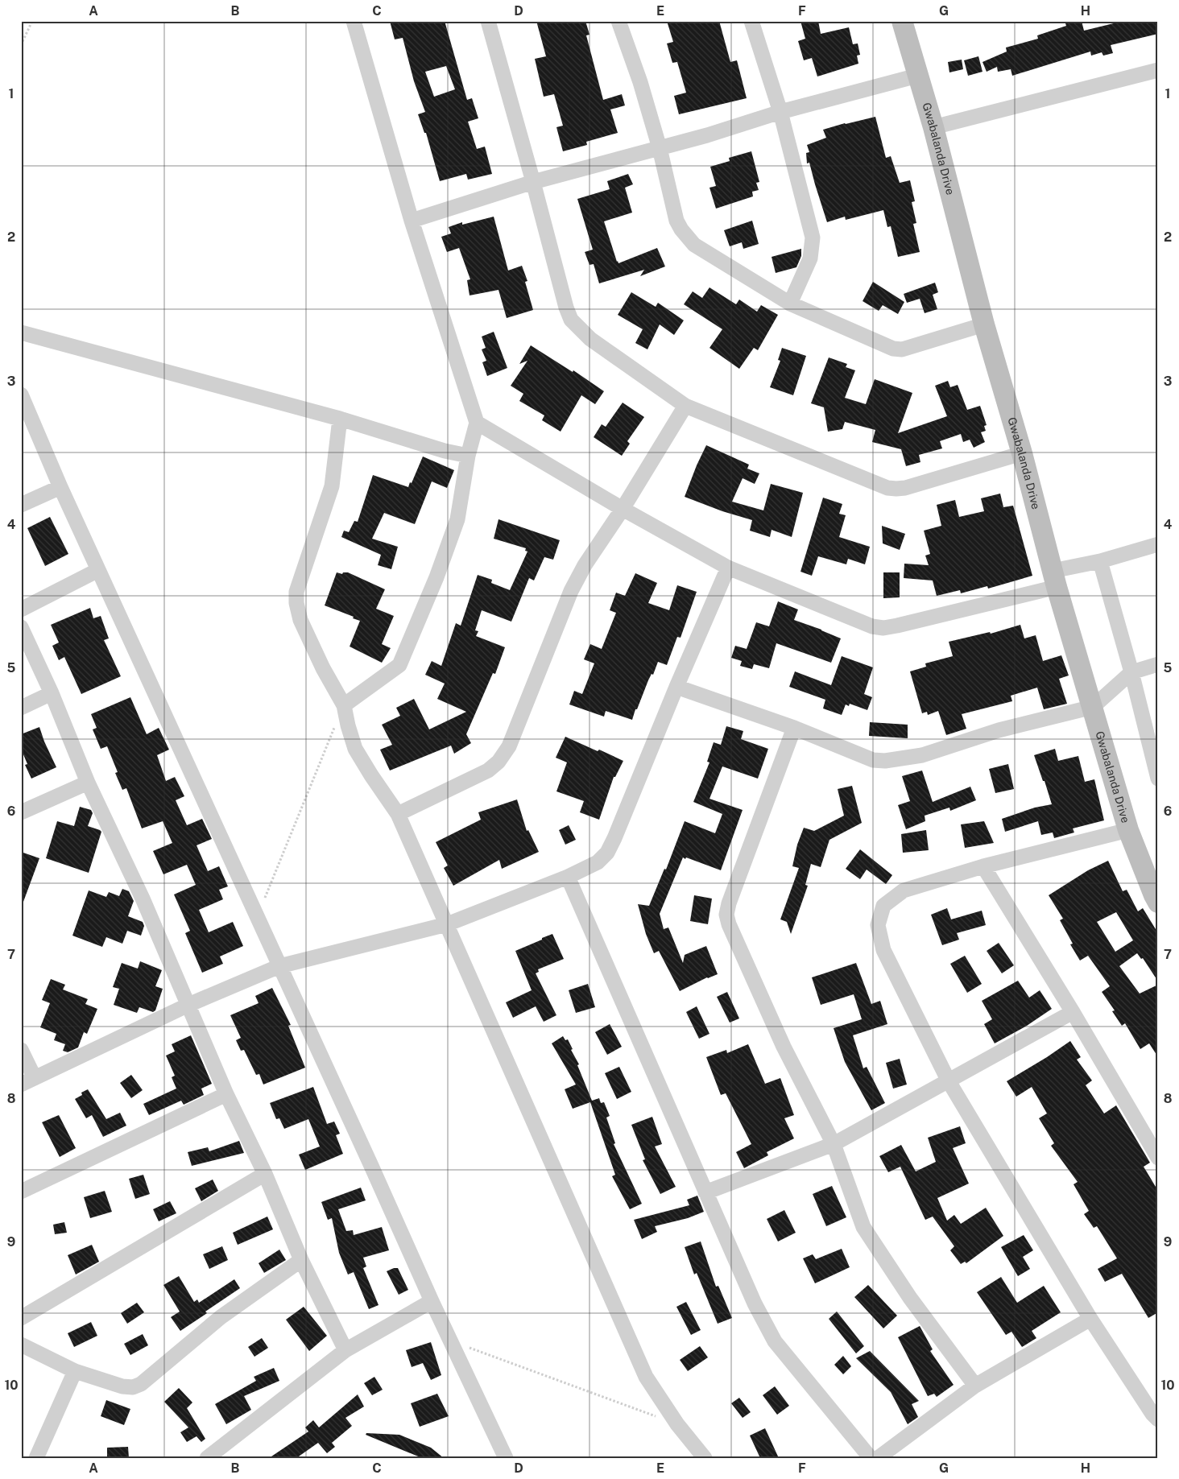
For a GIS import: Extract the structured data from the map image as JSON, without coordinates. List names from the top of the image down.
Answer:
{
  "streets": {
    "street": ["Gwabalanda Drive"]
  },
  "grid": {
    "columns": [
      "A",
      "B",
      "C",
      "D",
      "E",
      "F",
      "G",
      "H"
    ],
    "rows": [
      "1",
      "2",
      "3",
      "4",
      "5",
      "6",
      "7",
      "8",
      "9",
      "10"
    ]
  }
}
